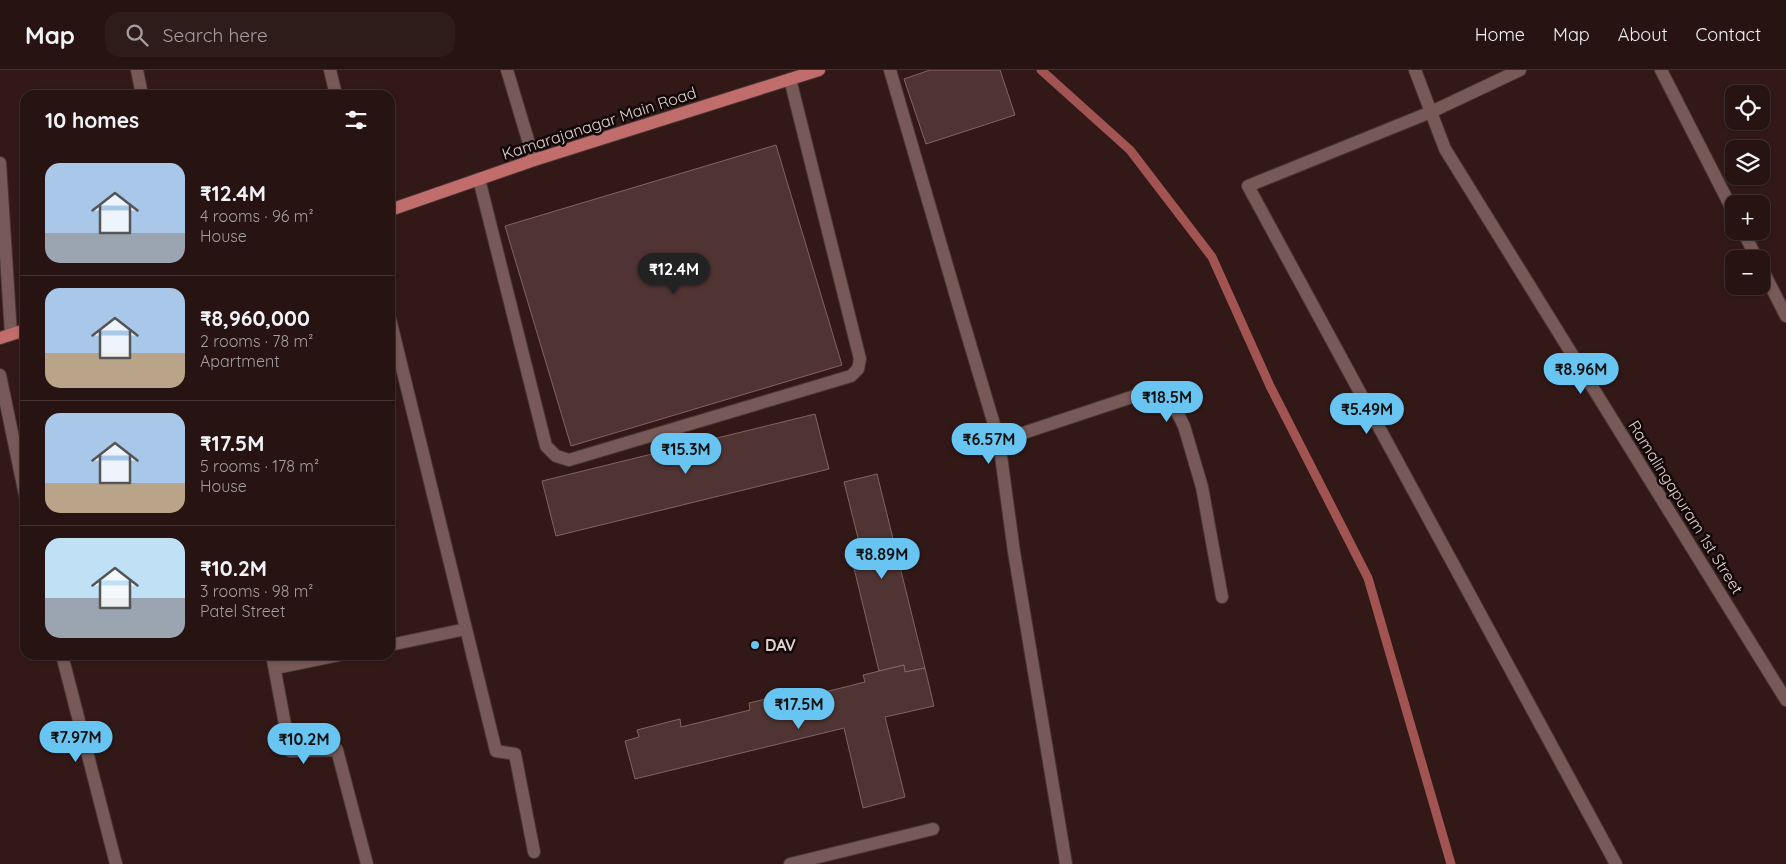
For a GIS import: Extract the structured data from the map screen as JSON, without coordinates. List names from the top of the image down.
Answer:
{
  "streets": {
    "main road": ["Kamarajanagar Main Road"],
    "street": ["Ramalingapuram 1st Street"]
  },
  "places": ["DAV"],
  "page": {
    "header": "Map",
    "search": "Search here",
    "nav": [
      "Home",
      "Map",
      "About",
      "Contact"
    ],
    "map_buttons": ["+", "−"],
    "heading": "10 homes",
    "list": [
      {
        "name": "₹12.4M",
        "note": "4 rooms · 96 m² · House"
      },
      {
        "name": "₹8,960,000",
        "note": "2 rooms · 78 m² · Apartment"
      },
      {
        "name": "₹17.5M",
        "note": "5 rooms · 178 m² · House"
      },
      {
        "name": "₹10.2M",
        "note": "3 rooms · 98 m² · Patel Street"
      }
    ],
    "price": [
      "₹12.4M",
      "₹8.96M",
      "₹18.5M",
      "₹5.49M",
      "₹6.57M",
      "₹15.3M",
      "₹8.89M",
      "₹17.5M",
      "₹7.97M",
      "₹10.2M"
    ]
  }
}
